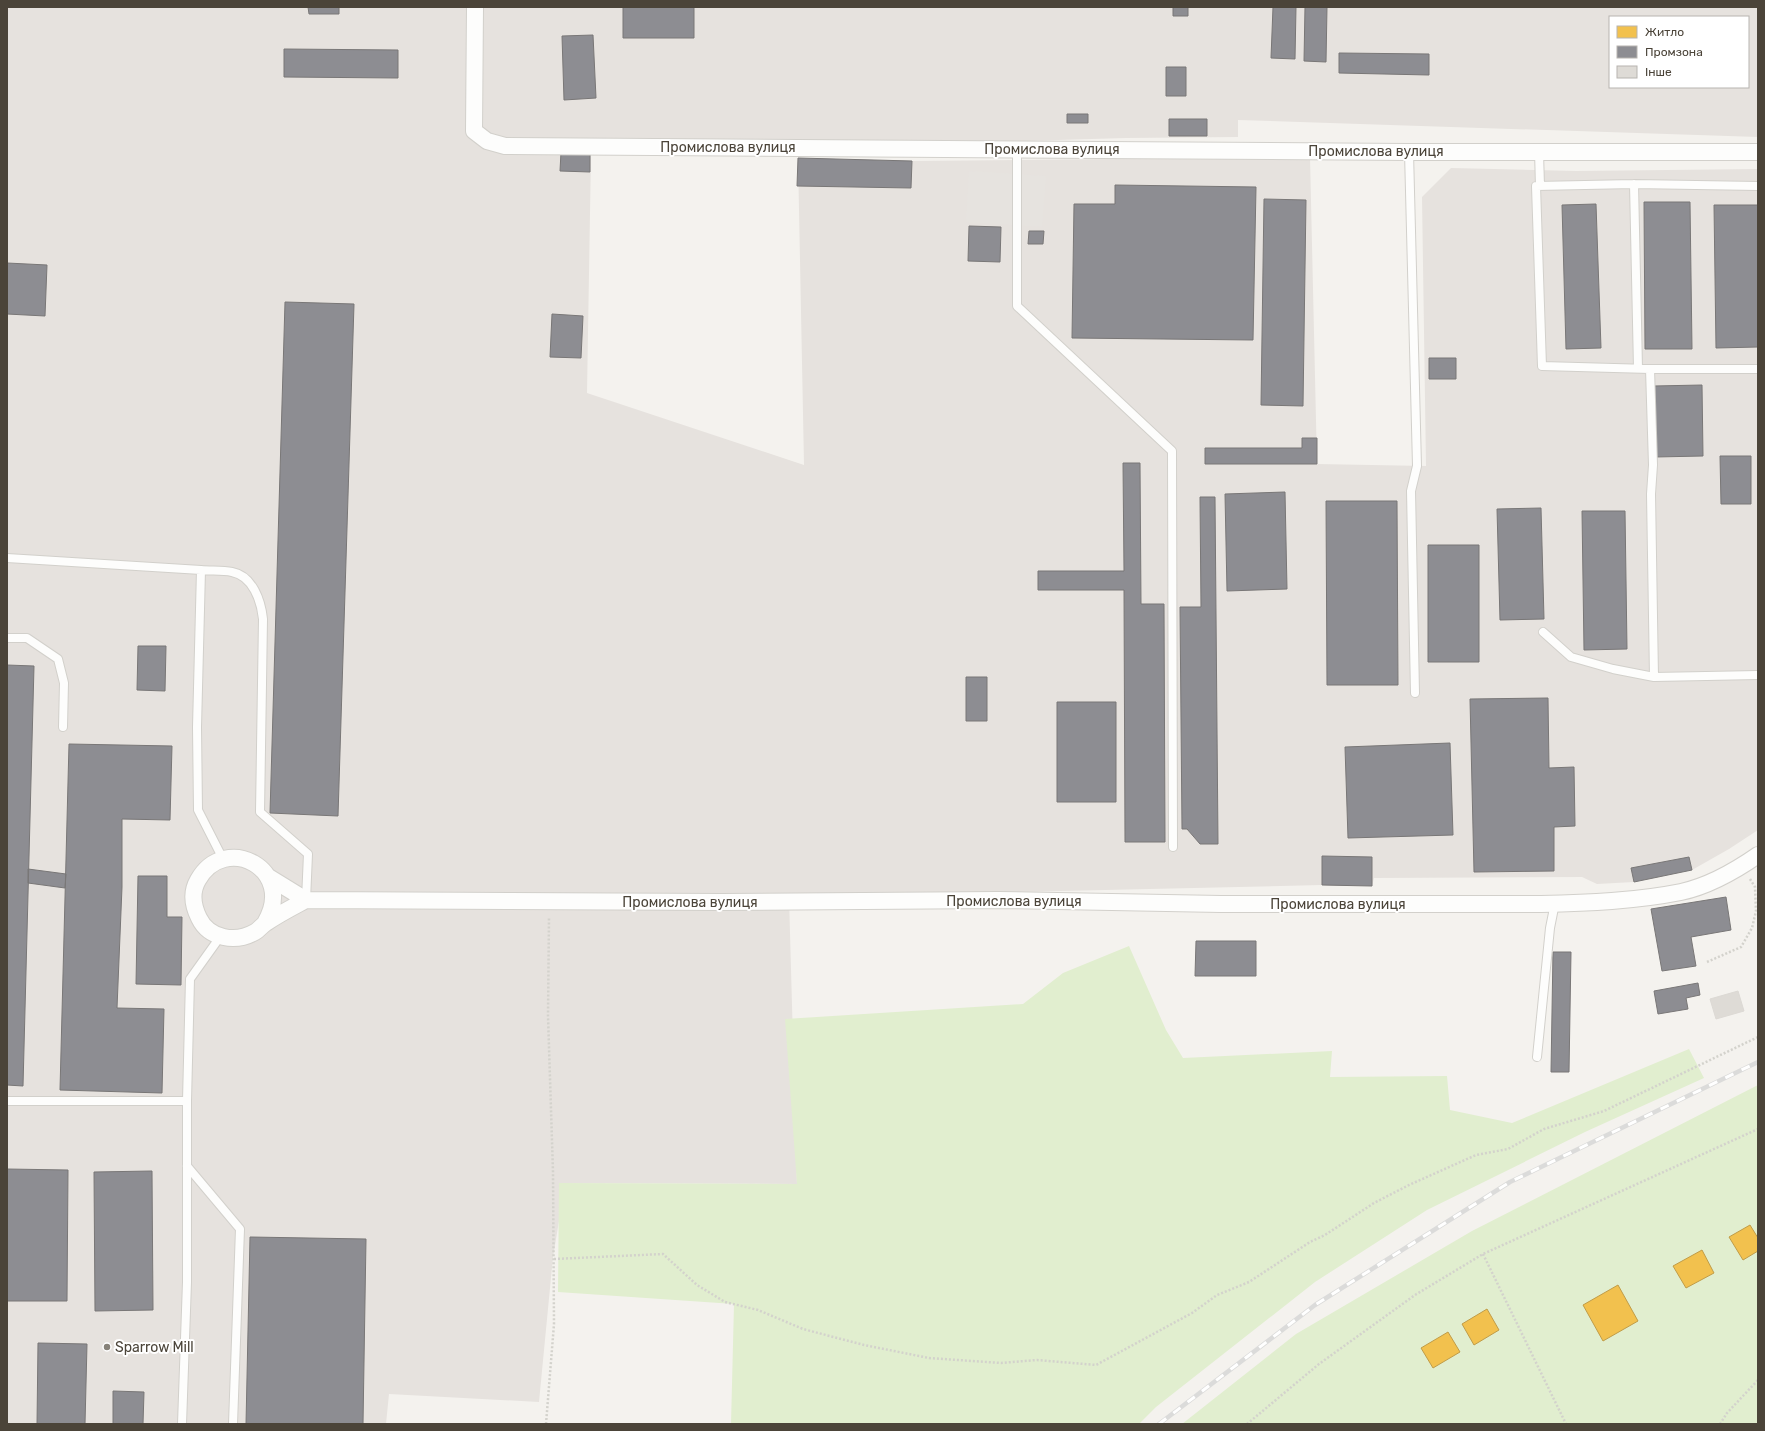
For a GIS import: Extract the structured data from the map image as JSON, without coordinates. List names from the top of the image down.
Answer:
{
  "streets": {
    "street": ["Промислова вулиця"]
  },
  "places": ["Sparrow Mill"],
  "legend": ["Житло", "Промзона", "Інше"]
}
